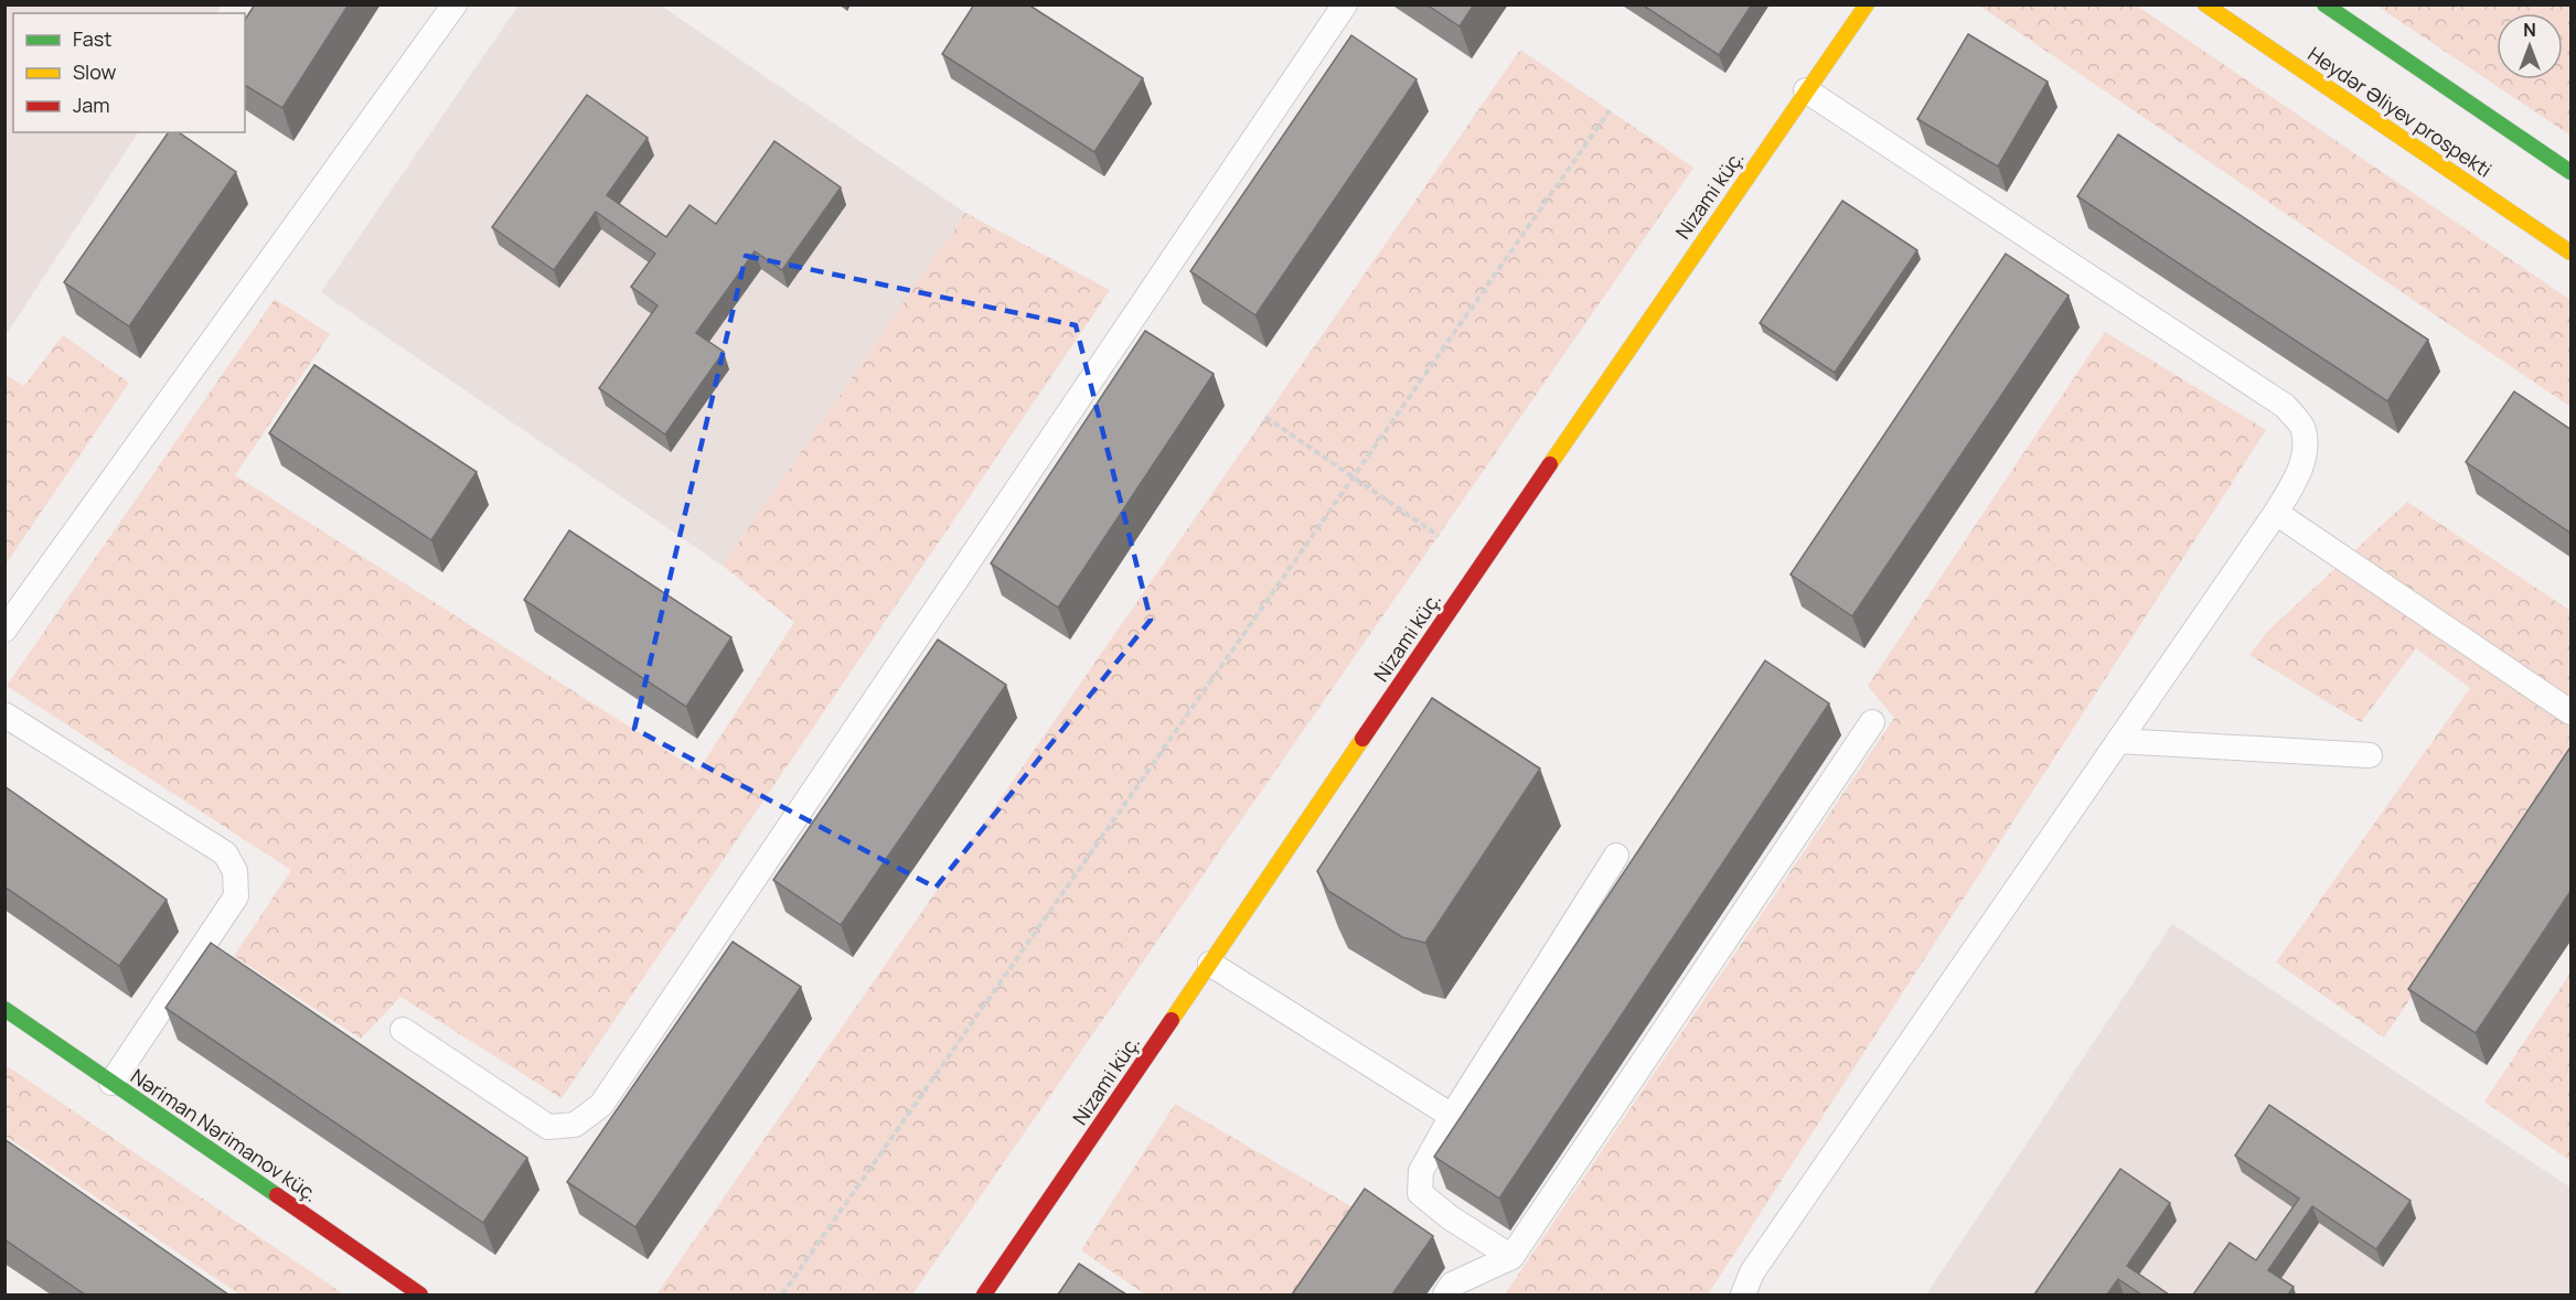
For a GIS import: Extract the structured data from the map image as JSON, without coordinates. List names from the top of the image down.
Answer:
{
  "streets": {
    "street": ["Heydər Əliyev prospekti", "Nizami küç.", "Nəriman Nərimanov küç."]
  },
  "legend": ["Fast", "Slow", "Jam"],
  "north": "top"
}
